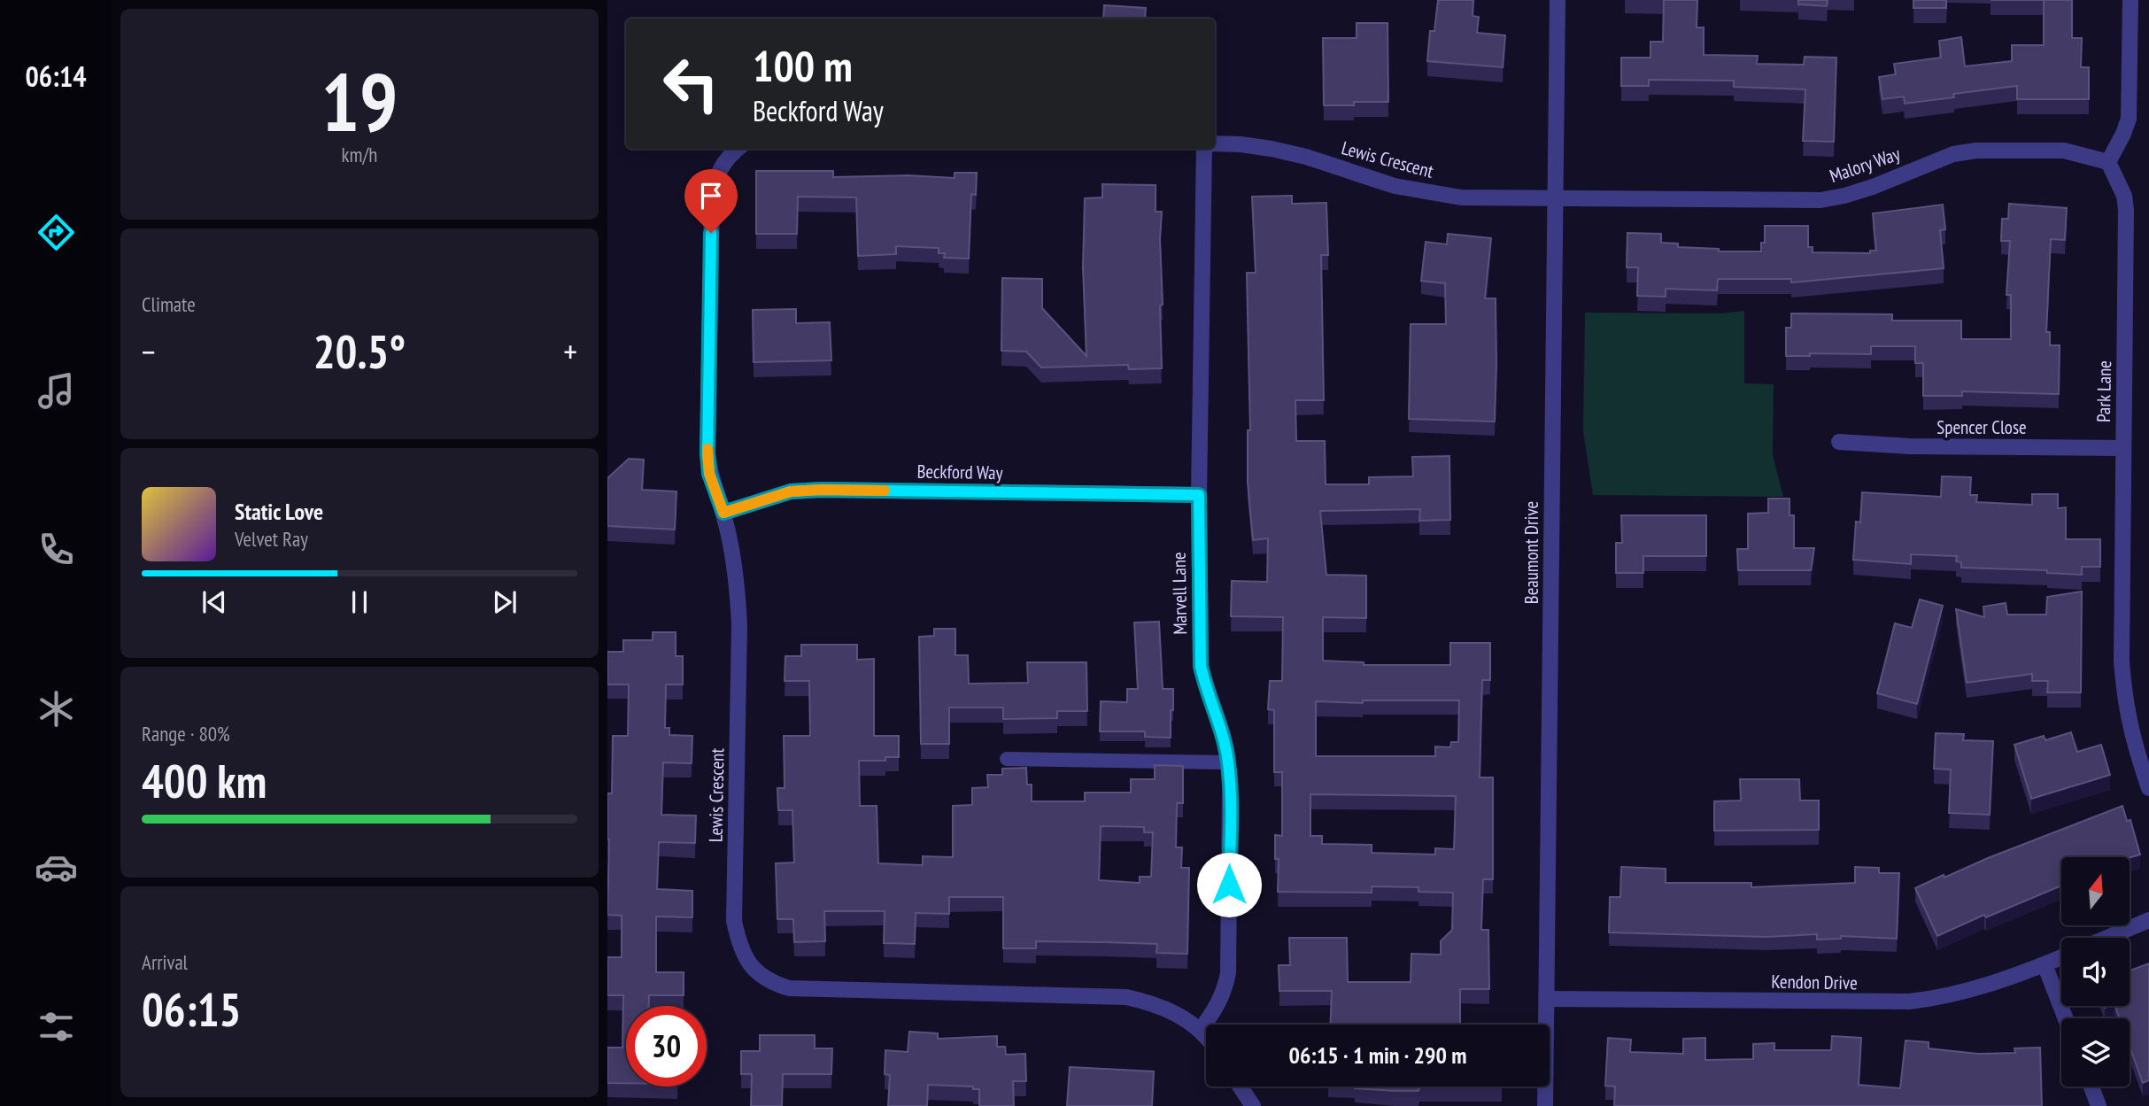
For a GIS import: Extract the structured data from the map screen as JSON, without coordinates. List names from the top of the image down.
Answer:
{
  "streets": {
    "street": [
      "Lewis Crescent",
      "Malory Way",
      "Park Lane",
      "Spencer Close",
      "Beckford Way",
      "Beaumont Drive",
      "Marvell Lane",
      "Kendon Drive"
    ]
  },
  "crossings": [
    ["Lewis Crescent", "Malory Way"],
    ["Lewis Crescent", "Beckford Way"],
    ["Lewis Crescent", "Beaumont Drive"],
    ["Lewis Crescent", "Marvell Lane"],
    ["Malory Way", "Park Lane"],
    ["Malory Way", "Beaumont Drive"],
    ["Park Lane", "Spencer Close"],
    ["Beckford Way", "Marvell Lane"],
    ["Beaumont Drive", "Kendon Drive"]
  ],
  "north": "top",
  "page": {
    "tabs": "06:14",
    "tile": [
      ["19", "km/h"],
      "Climate",
      ["Range · 80%", "400 km"],
      ["Arrival", "06:15"]
    ],
    "turn": ["100 m", "Beckford Way"],
    "heat": ["−", "20.5°", "+"],
    "song": ["Static Love", "Velvet Ray"],
    "limit": "30",
    "trip": "06:15 · 1 min · 290 m"
  }
}
